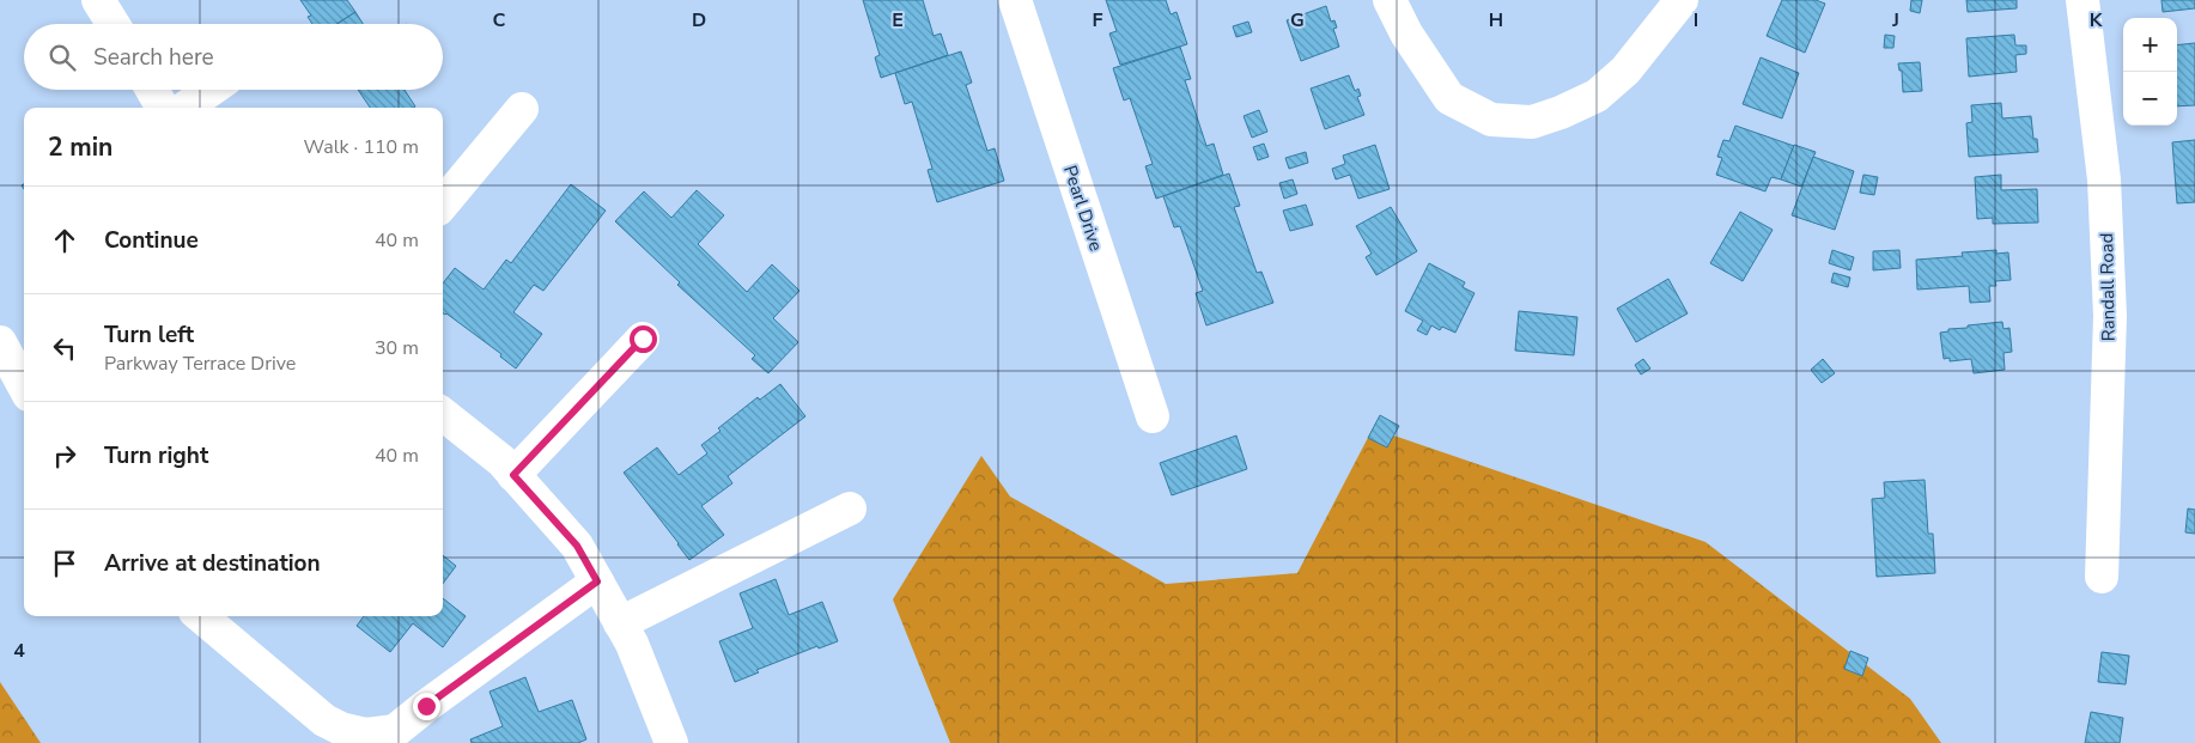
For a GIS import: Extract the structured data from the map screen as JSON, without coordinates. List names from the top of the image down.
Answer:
{
  "streets": {
    "street": ["Pearl Drive", "Randall Road"]
  },
  "page": {
    "map_buttons": ["+", "−"],
    "search": "Search here",
    "heading": ["2 min", "Walk · 110 m"],
    "list": [
      ["Continue", "40 m"],
      ["Turn left", "Parkway Terrace Drive", "30 m"],
      ["Turn right", "40 m"],
      "Arrive at destination"
    ]
  },
  "grid": {
    "columns": [
      "C",
      "D",
      "E",
      "F",
      "G",
      "H",
      "I",
      "J",
      "K"
    ],
    "rows": ["4"]
  }
}
